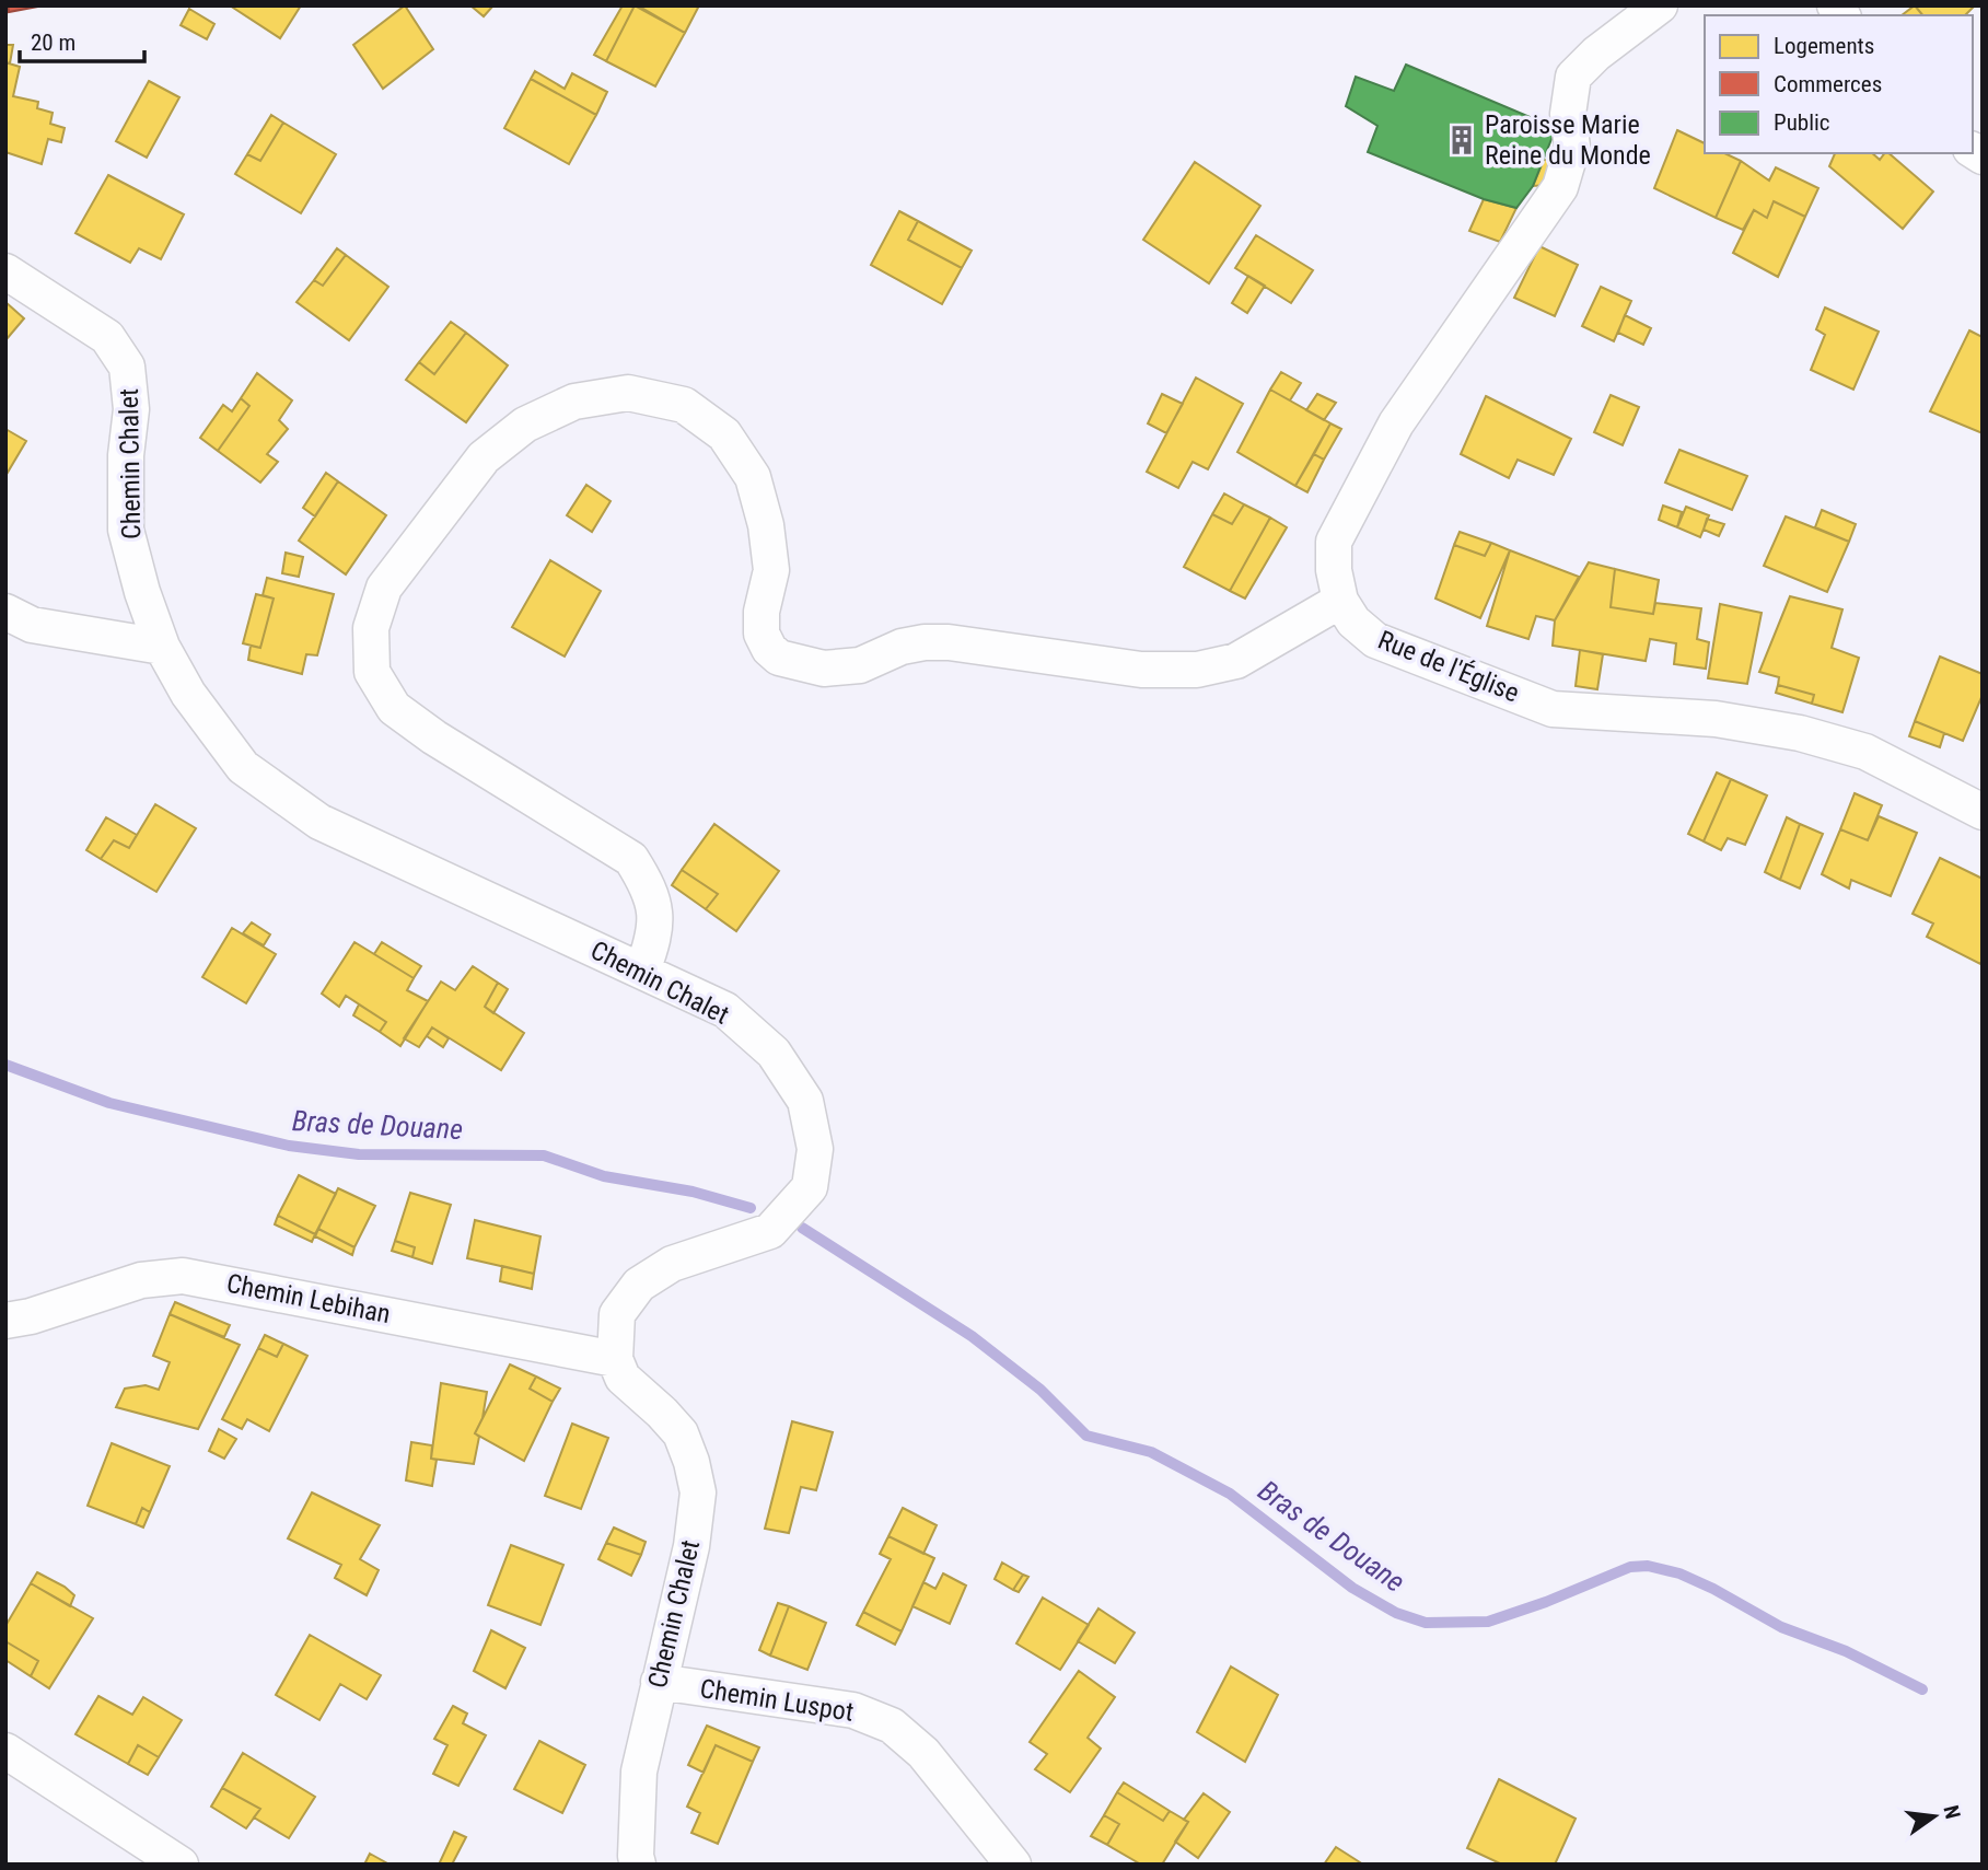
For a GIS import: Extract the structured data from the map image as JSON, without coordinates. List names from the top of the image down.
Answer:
{
  "streets": {
    "street": [
      "Chemin Chalet",
      "Rue de l'Église",
      "Chemin Lebihan",
      "Chemin Luspot"
    ]
  },
  "crossings": [
    ["Chemin Chalet", "Chemin Lebihan"],
    ["Chemin Chalet", "Chemin Luspot"]
  ],
  "water": ["Bras de Douane"],
  "places": {
    "building": ["Paroisse Marie Reine du Monde"]
  },
  "legend": ["Logements", "Commerces", "Public"],
  "scale_bar": "20 m",
  "north": "right"
}
